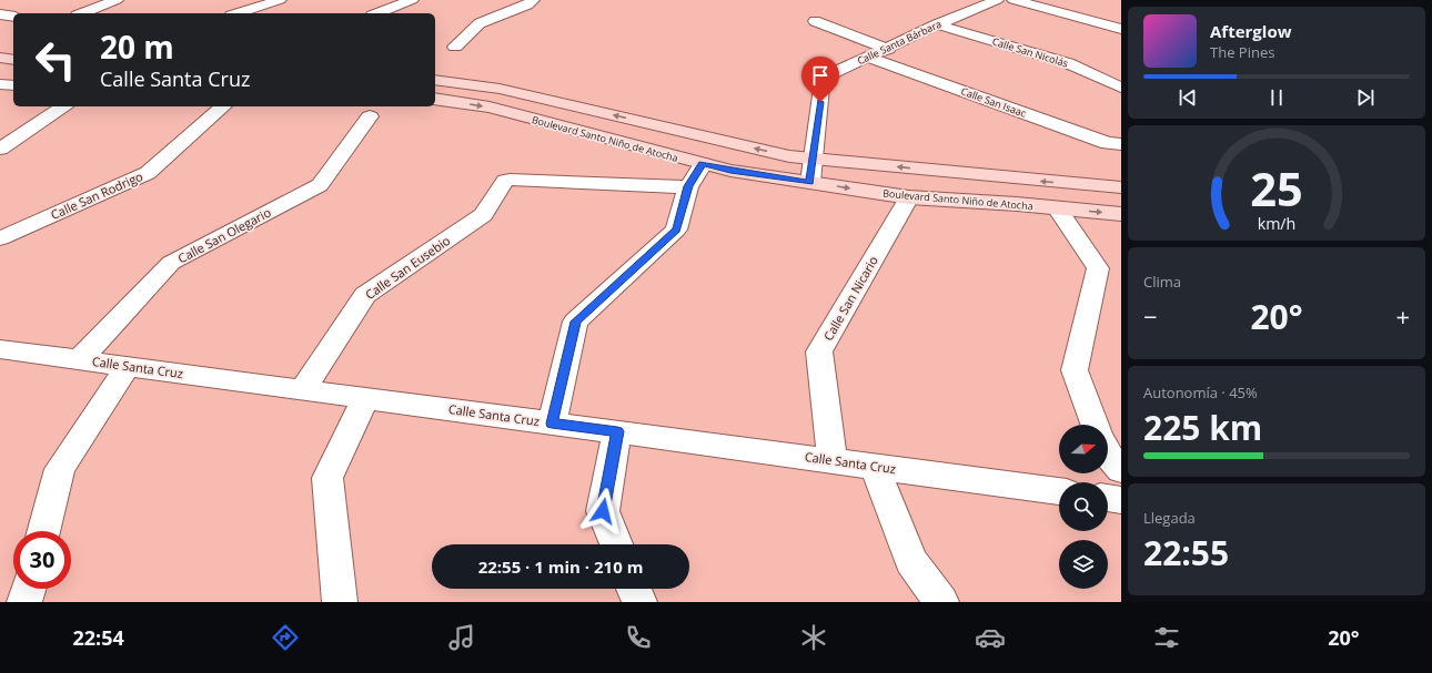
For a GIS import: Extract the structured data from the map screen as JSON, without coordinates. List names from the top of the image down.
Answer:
{
  "streets": {
    "street": [
      "Calle Santa Bárbara",
      "Calle San Nicolás",
      "Calle San Isaac",
      "Boulevard Santo Niño de Atocha",
      "Calle San Rodrigo",
      "Calle San Olegario",
      "Calle San Eusebio",
      "Calle San Nicario",
      "Calle Santa Cruz"
    ]
  },
  "crossings": [
    ["Calle Santa Bárbara", "Calle San Nicolás"],
    ["Calle Santa Bárbara", "Calle San Isaac"],
    ["Calle Santa Bárbara", "Boulevard Santo Niño de Atocha"],
    ["Boulevard Santo Niño de Atocha", "Calle San Nicario"],
    ["Calle San Olegario", "Calle Santa Cruz"],
    ["Calle San Eusebio", "Calle Santa Cruz"],
    ["Calle San Nicario", "Calle Santa Cruz"]
  ],
  "north": "right",
  "page": {
    "turn": ["20 m", "Calle Santa Cruz"],
    "song": ["Afterglow", "The Pines"],
    "tile": [
      "Clima",
      ["Autonomía · 45%", "225 km"],
      ["Llegada", "22:55"]
    ],
    "heat": ["−", "20°", "+"],
    "limit": "30",
    "trip": "22:55 · 1 min · 210 m",
    "tabs": ["22:54", "20°"],
    "gauge": ["25", "km/h"]
  }
}
